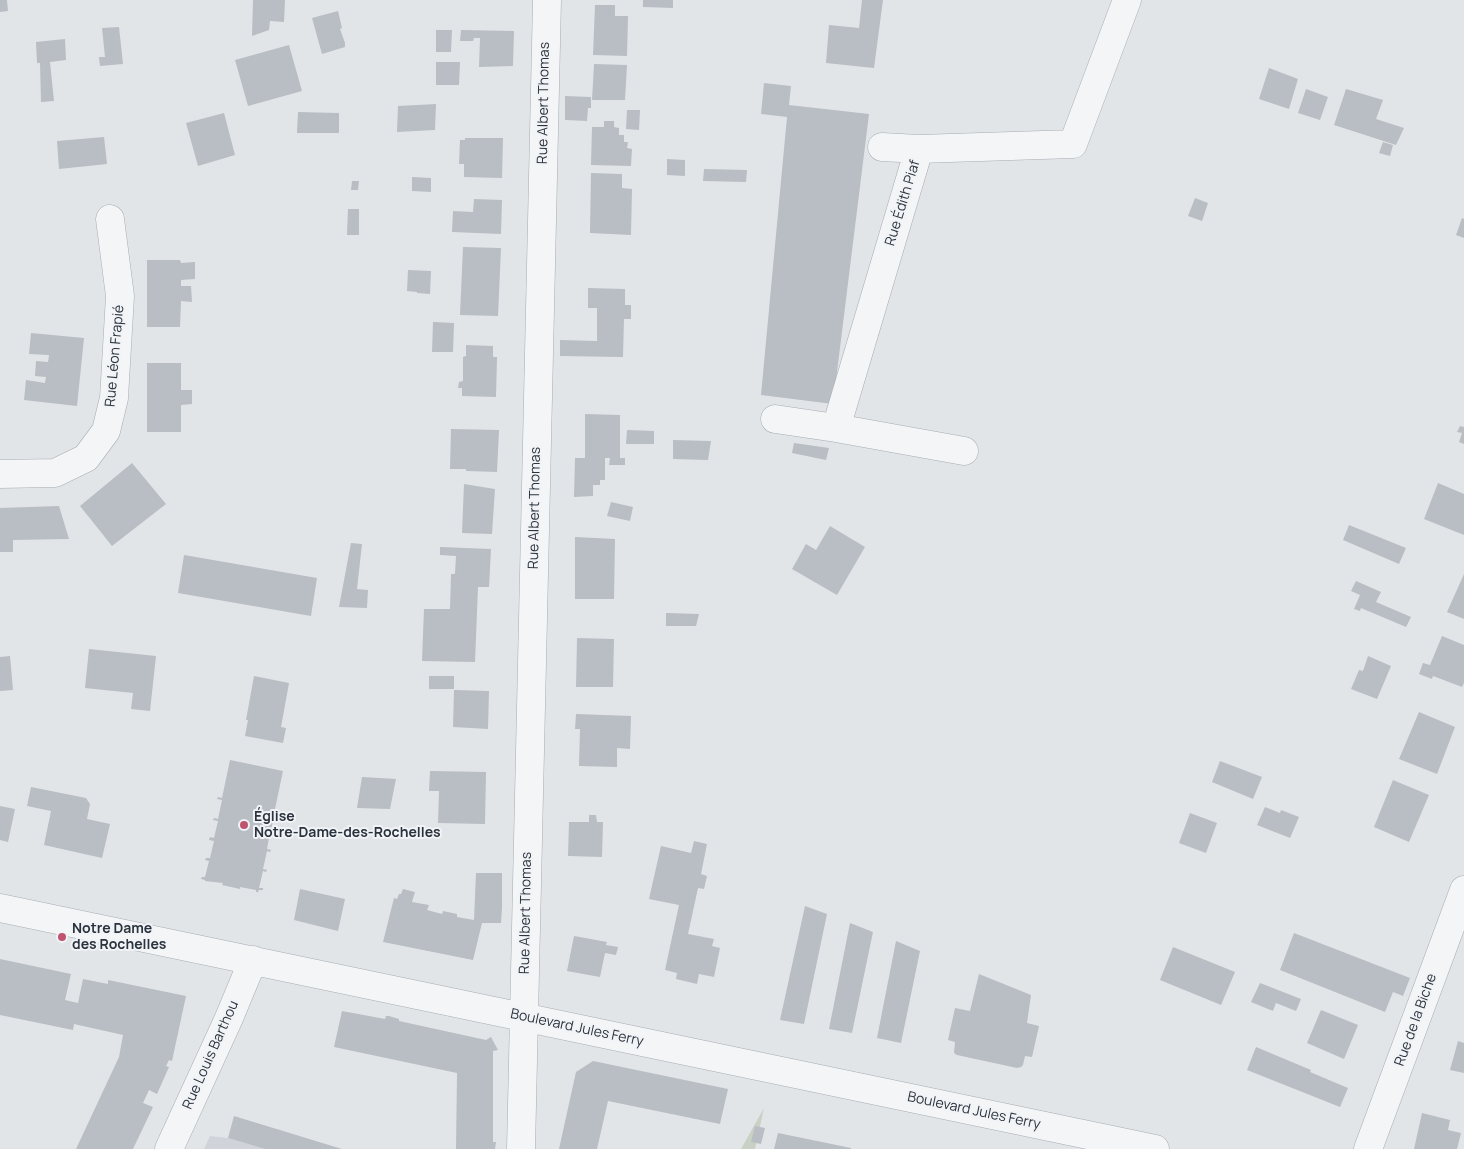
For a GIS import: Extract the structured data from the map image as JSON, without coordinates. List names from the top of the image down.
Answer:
{
  "streets": {
    "street": [
      "Rue Albert Thomas",
      "Rue Édith Piaf",
      "Rue Léon Frapié",
      "Rue de la Biche",
      "Boulevard Jules Ferry",
      "Rue Louis Barthou"
    ]
  },
  "crossings": [
    ["Rue Albert Thomas", "Boulevard Jules Ferry"],
    ["Boulevard Jules Ferry", "Rue Louis Barthou"]
  ],
  "places": ["Église Notre-Dame-des-Rochelles", "Notre Dame des Rochelles"]
}
